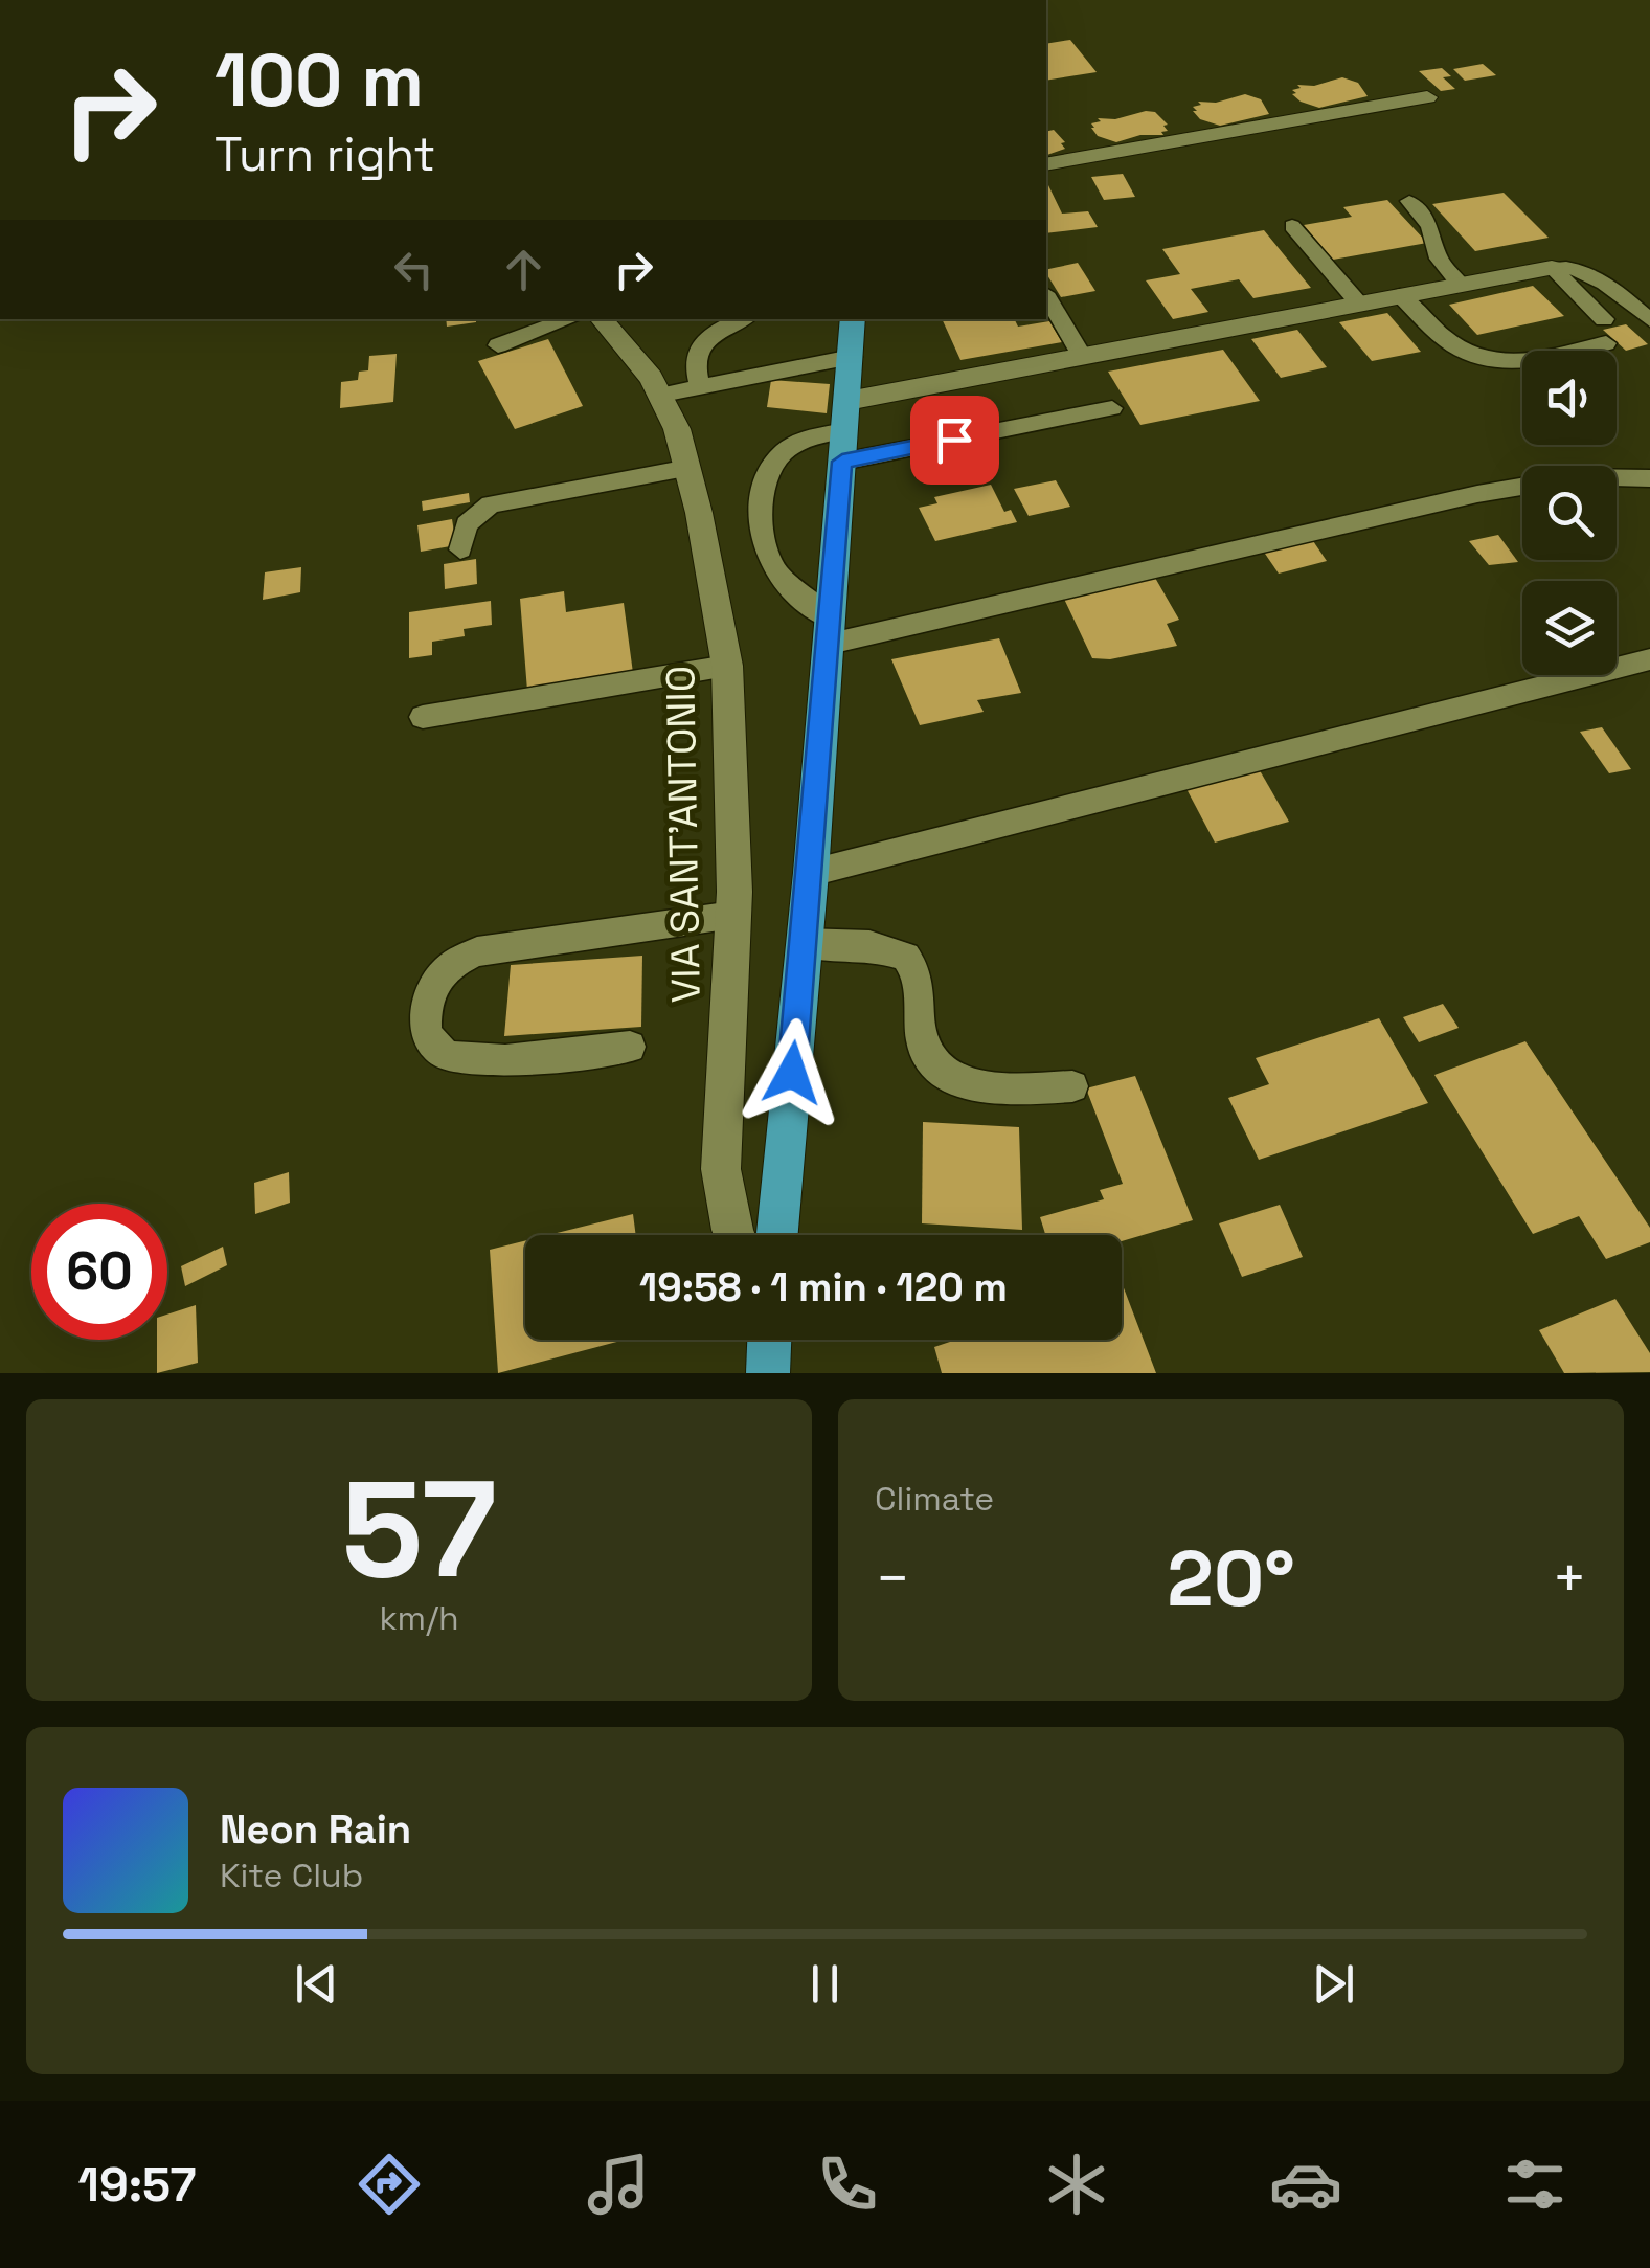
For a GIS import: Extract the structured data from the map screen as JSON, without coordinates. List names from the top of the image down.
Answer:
{
  "streets": {
    "street": ["VIA SANT'ANTONIO"]
  },
  "page": {
    "turn": ["100 m", "Turn right"],
    "limit": "60",
    "trip": "19:58 · 1 min · 120 m",
    "tile": [
      ["57", "km/h"],
      "Climate"
    ],
    "heat": ["−", "20°", "+"],
    "song": ["Neon Rain", "Kite Club"],
    "tabs": "19:57"
  }
}
